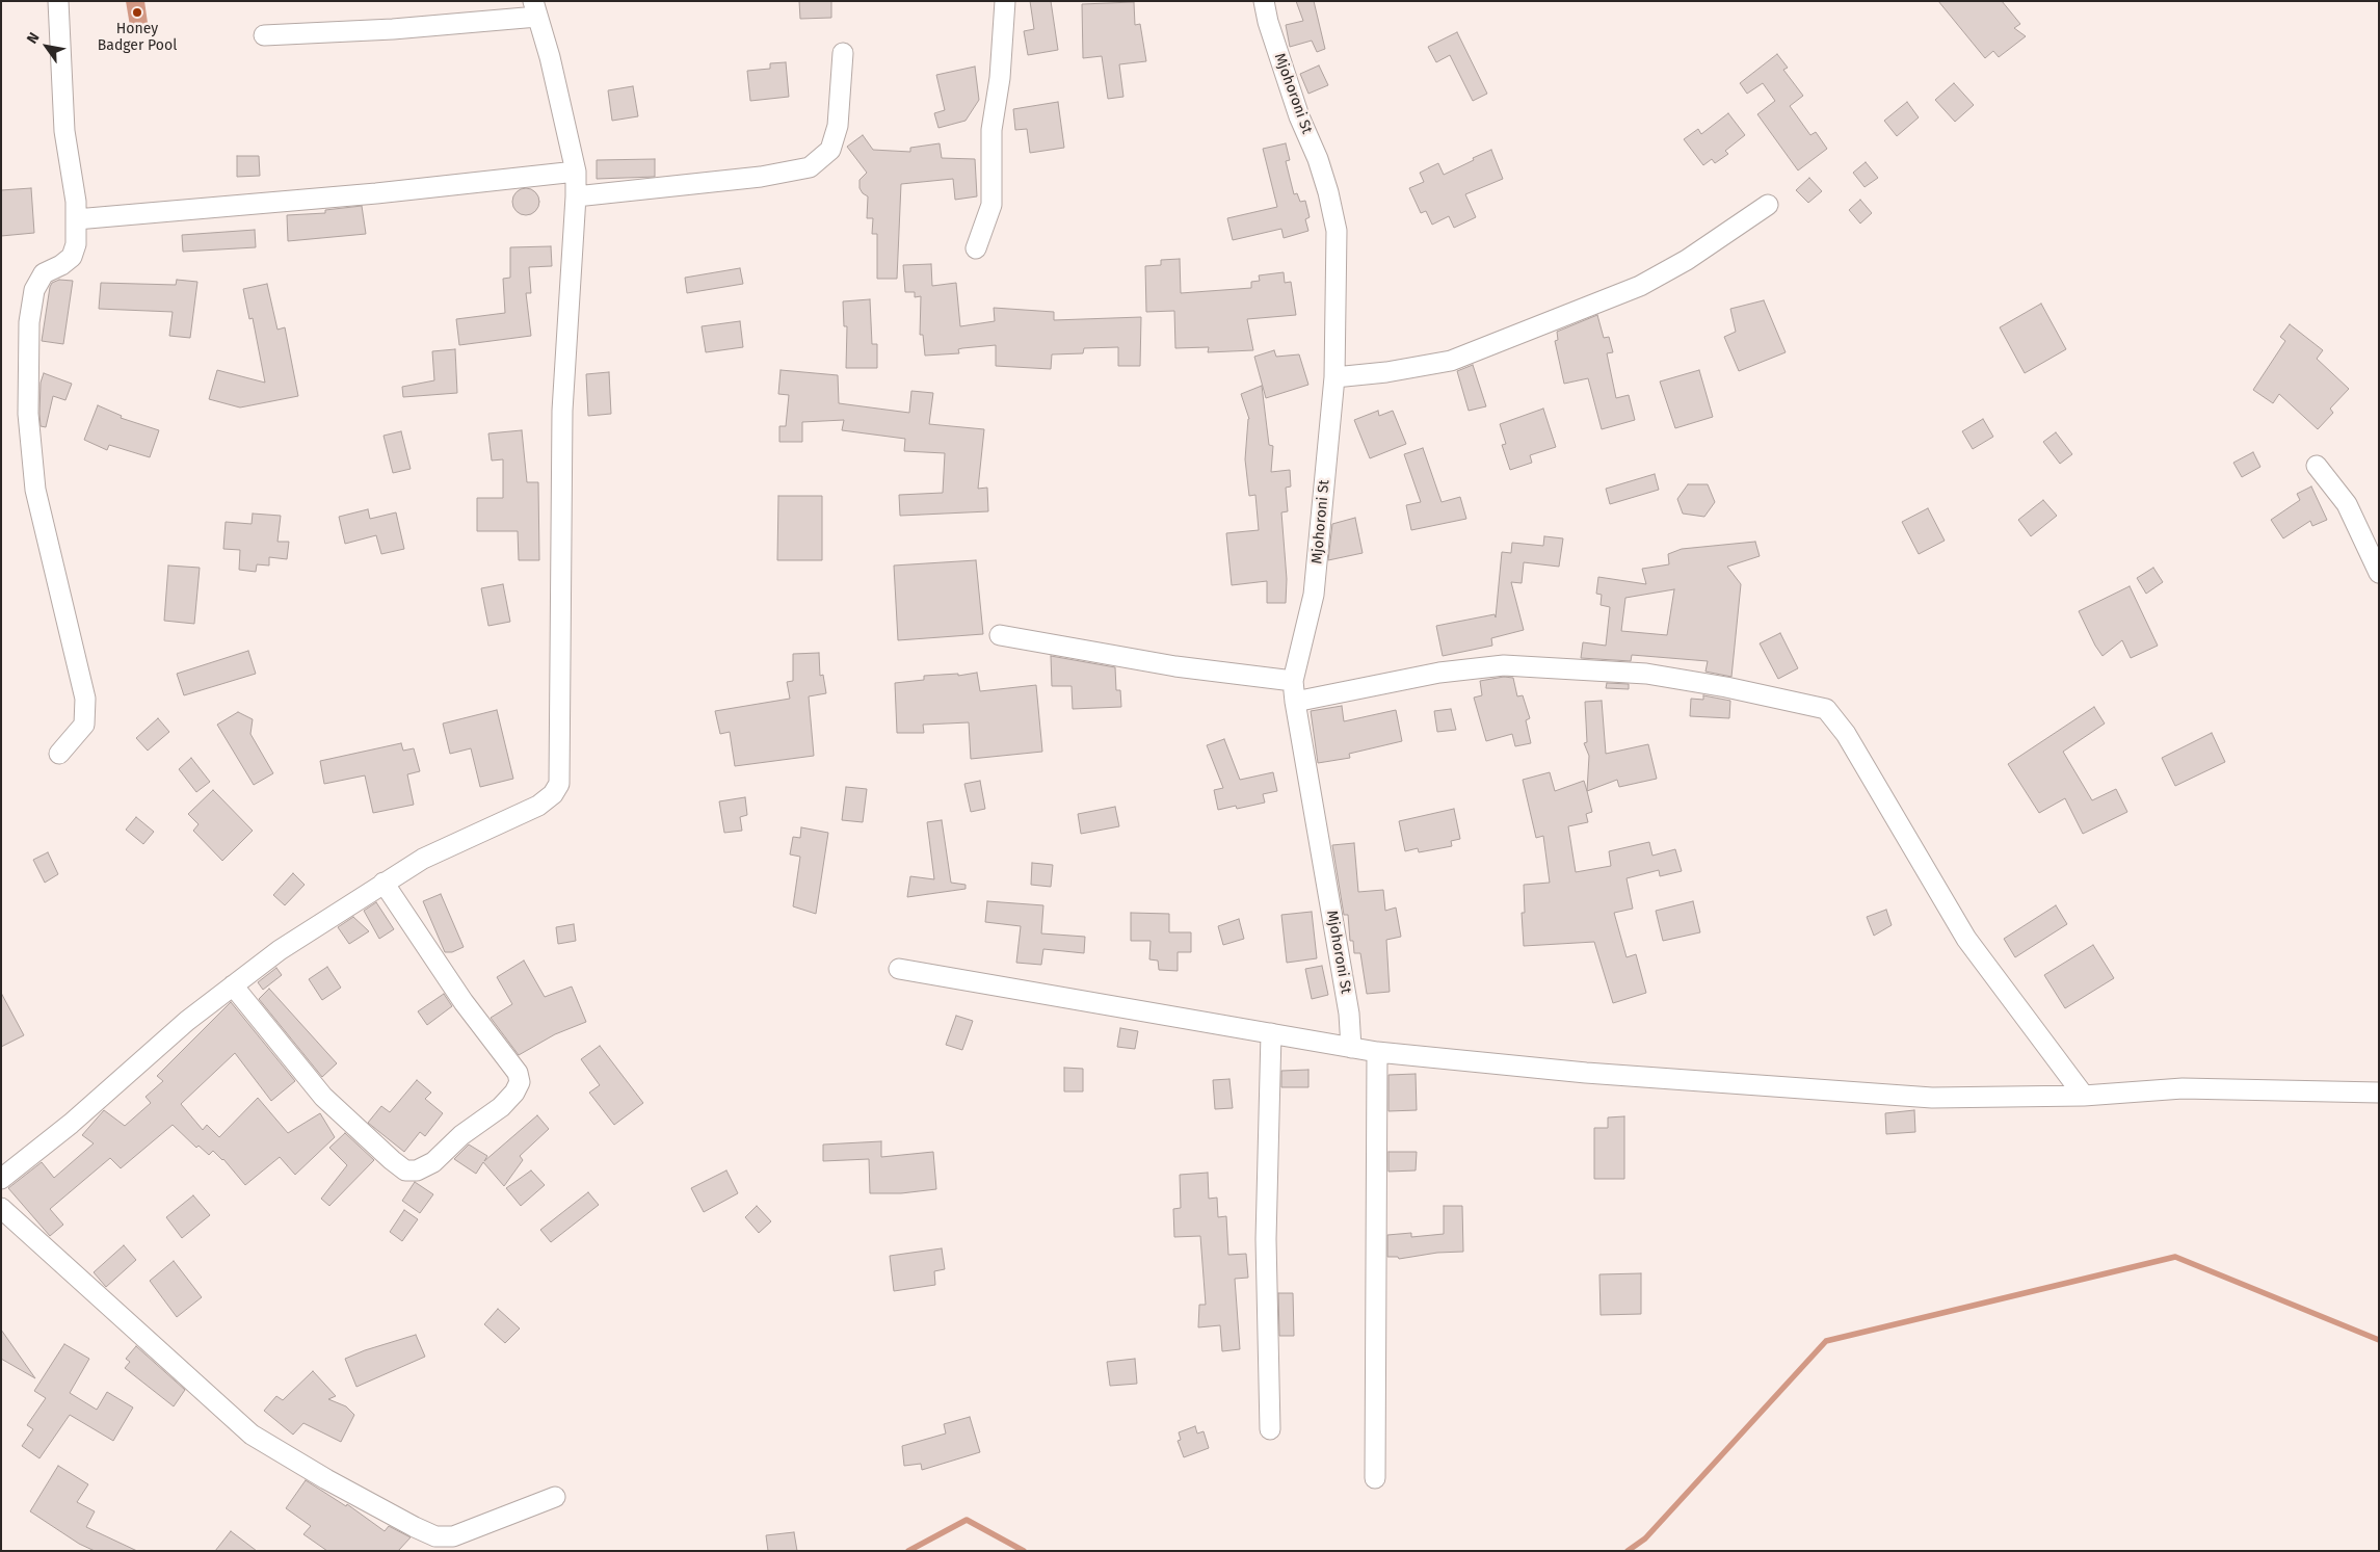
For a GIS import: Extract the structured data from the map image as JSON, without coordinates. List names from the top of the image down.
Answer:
{
  "streets": {
    "street": ["Mjohoroni St"]
  },
  "places": ["Honey Badger Pool"],
  "north": "top left"
}
